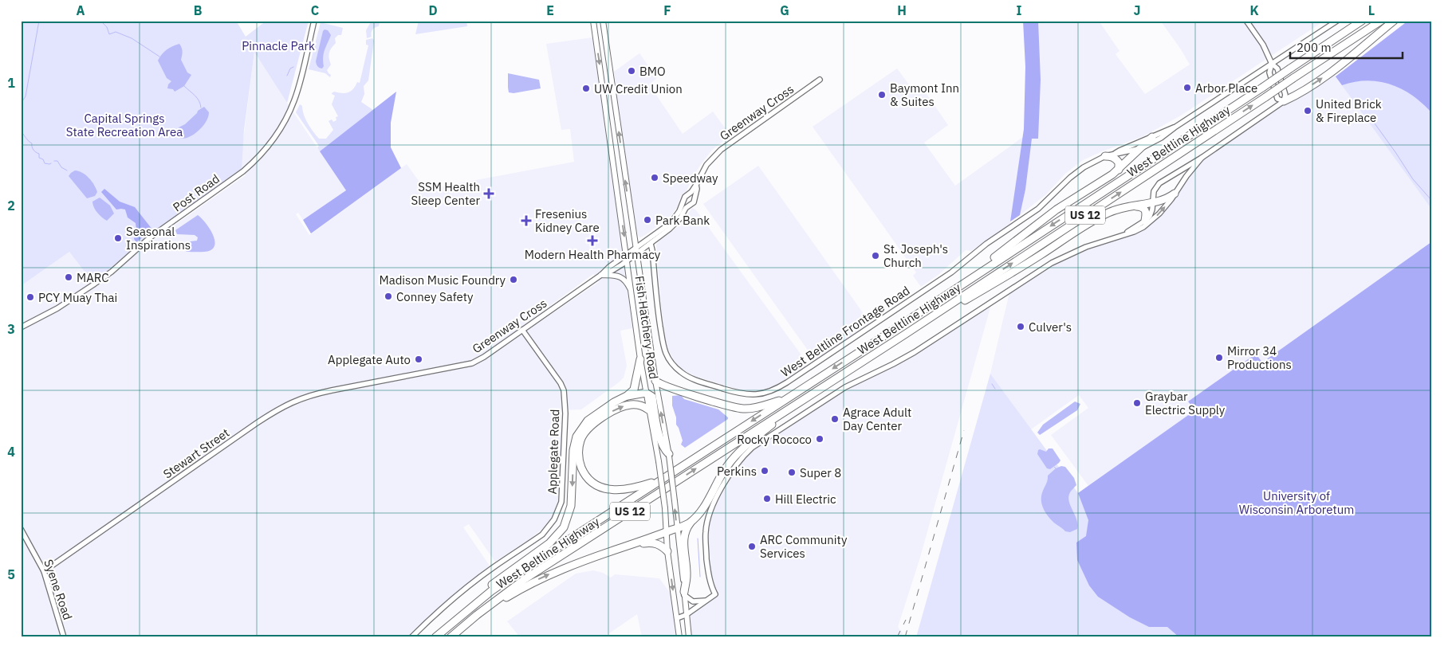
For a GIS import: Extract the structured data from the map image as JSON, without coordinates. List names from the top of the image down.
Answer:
{
  "streets": {
    "highway": ["West Beltline Highway", "US 12"],
    "main road": ["Fish Hatchery Road"],
    "street": [
      "Greenway Cross",
      "Post Road",
      "West Beltline Frontage Road",
      "Applegate Road",
      "Stewart Street",
      "Syene Road"
    ]
  },
  "crossings": [
    ["Greenway Cross", "Fish Hatchery Road"],
    ["Greenway Cross", "West Beltline Frontage Road"],
    ["Greenway Cross", "Applegate Road"],
    ["Greenway Cross", "Stewart Street"],
    ["Stewart Street", "Syene Road"]
  ],
  "parks": ["Pinnacle Park", "Capital Springs State Recreation Area", "University of Wisconsin Arboretum"],
  "places": {
    "other": [
      "BMO",
      "Arbor Place",
      "UW Credit Union",
      "Baymont Inn & Suites",
      "United Brick & Fireplace",
      "Speedway",
      "Park Bank",
      "Seasonal Inspirations",
      "St. Joseph's Church",
      "MARC",
      "Madison Music Foundry",
      "Conney Safety",
      "PCY Muay Thai",
      "Culver's",
      "Mirror 34 Productions",
      "Applegate Auto",
      "Graybar Electric Supply",
      "Agrace Adult Day Center",
      "Rocky Rococo",
      "Perkins",
      "Super 8",
      "Hill Electric",
      "ARC Community Services"
    ],
    "health": ["SSM Health Sleep Center", "Fresenius Kidney Care", "Modern Health Pharmacy"]
  },
  "scale_bar": "200 m",
  "grid": {
    "columns": [
      "A",
      "B",
      "C",
      "D",
      "E",
      "F",
      "G",
      "H",
      "I",
      "J",
      "K",
      "L"
    ],
    "rows": [
      "1",
      "2",
      "3",
      "4",
      "5"
    ]
  }
}
